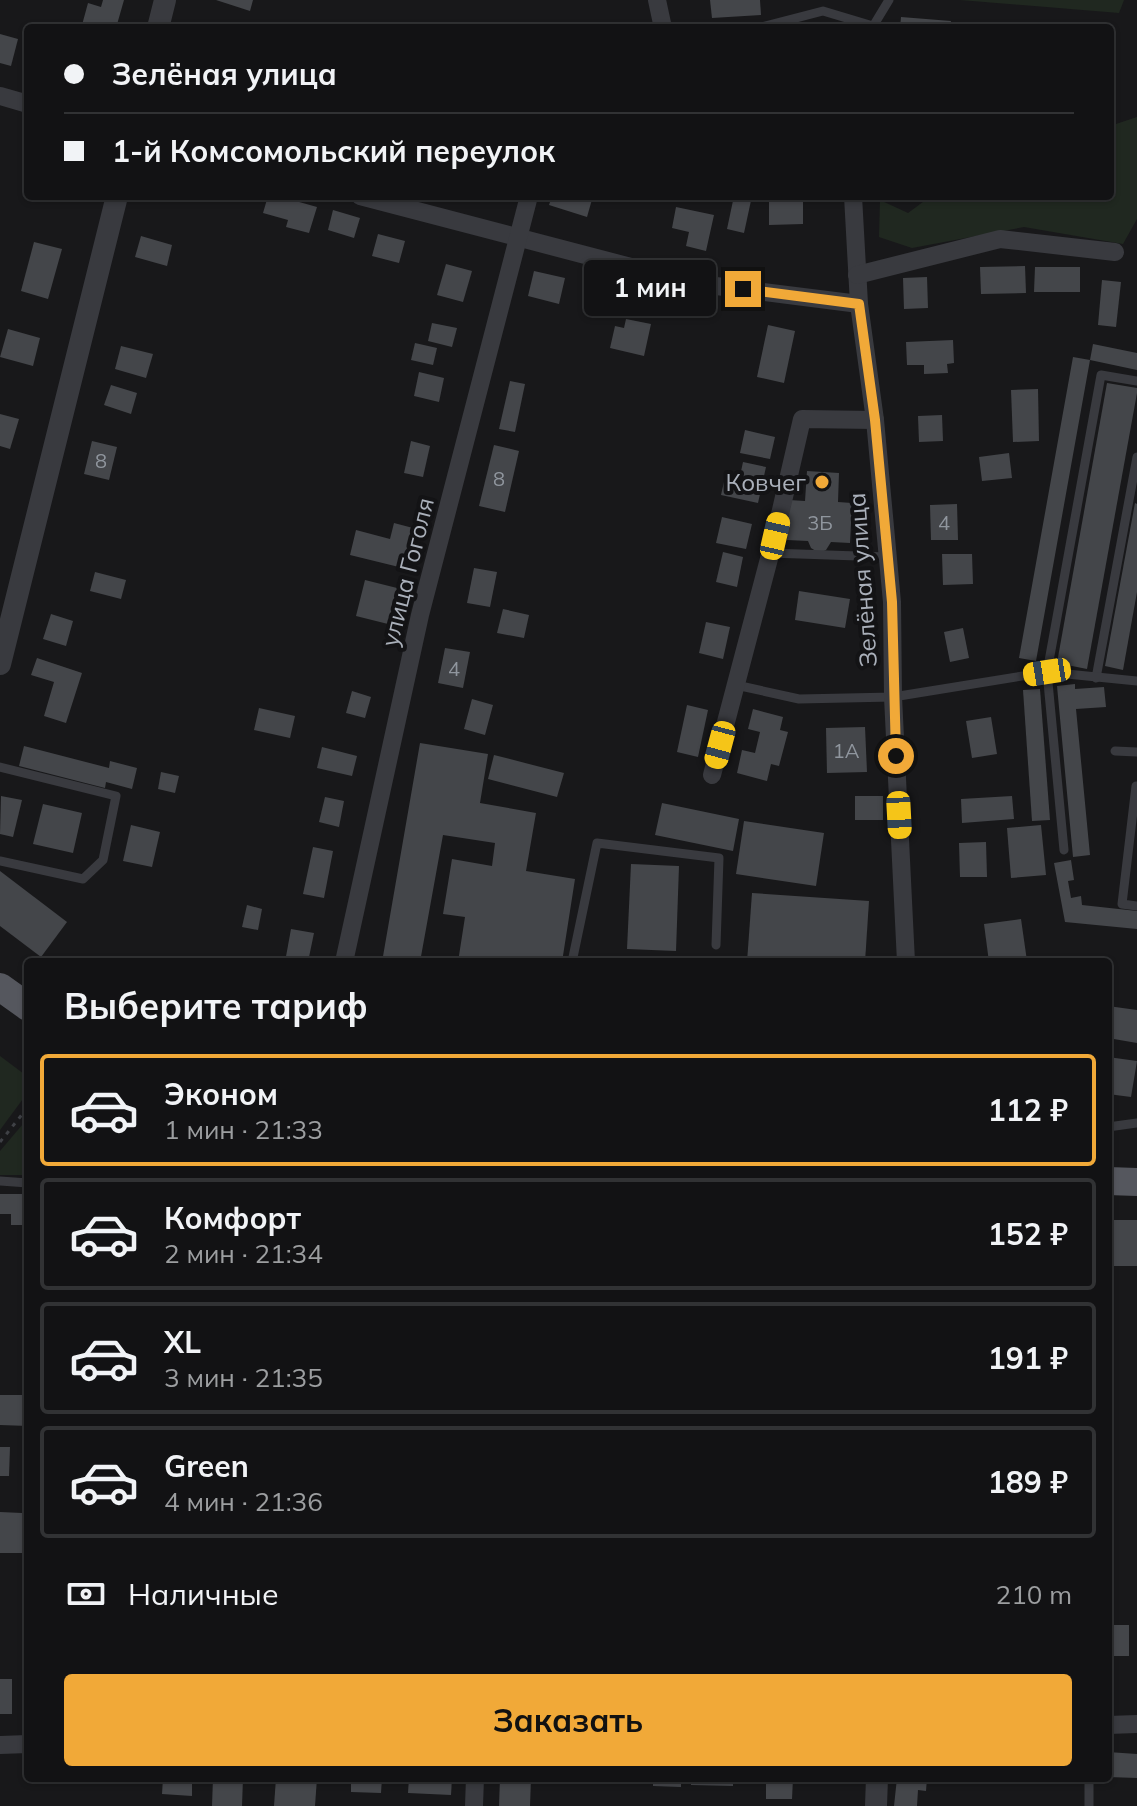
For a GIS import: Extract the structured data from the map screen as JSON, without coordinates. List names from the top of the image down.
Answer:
{
  "streets": {
    "street": ["улица Гоголя", "Зелёная улица"]
  },
  "places": ["Ковчег"],
  "house_numbers": [
    "8",
    "8",
    "3Б",
    "4",
    "4",
    "1А"
  ],
  "page": {
    "banner": ["Зелёная улица", "1-й Комсомольский переулок"],
    "bubble": "1 мин",
    "heading": "Выберите тариф",
    "list": [
      {
        "name": "Эконом",
        "note": "1 мин · 21:33",
        "value": "112 ₽"
      },
      {
        "name": "Комфорт",
        "note": "2 мин · 21:34",
        "value": "152 ₽"
      },
      {
        "name": "XL",
        "note": "3 мин · 21:35",
        "value": "191 ₽"
      },
      {
        "name": "Green",
        "note": "4 мин · 21:36",
        "value": "189 ₽"
      }
    ],
    "pay": ["Наличные", "210 m"],
    "buttons": "Заказать"
  }
}
